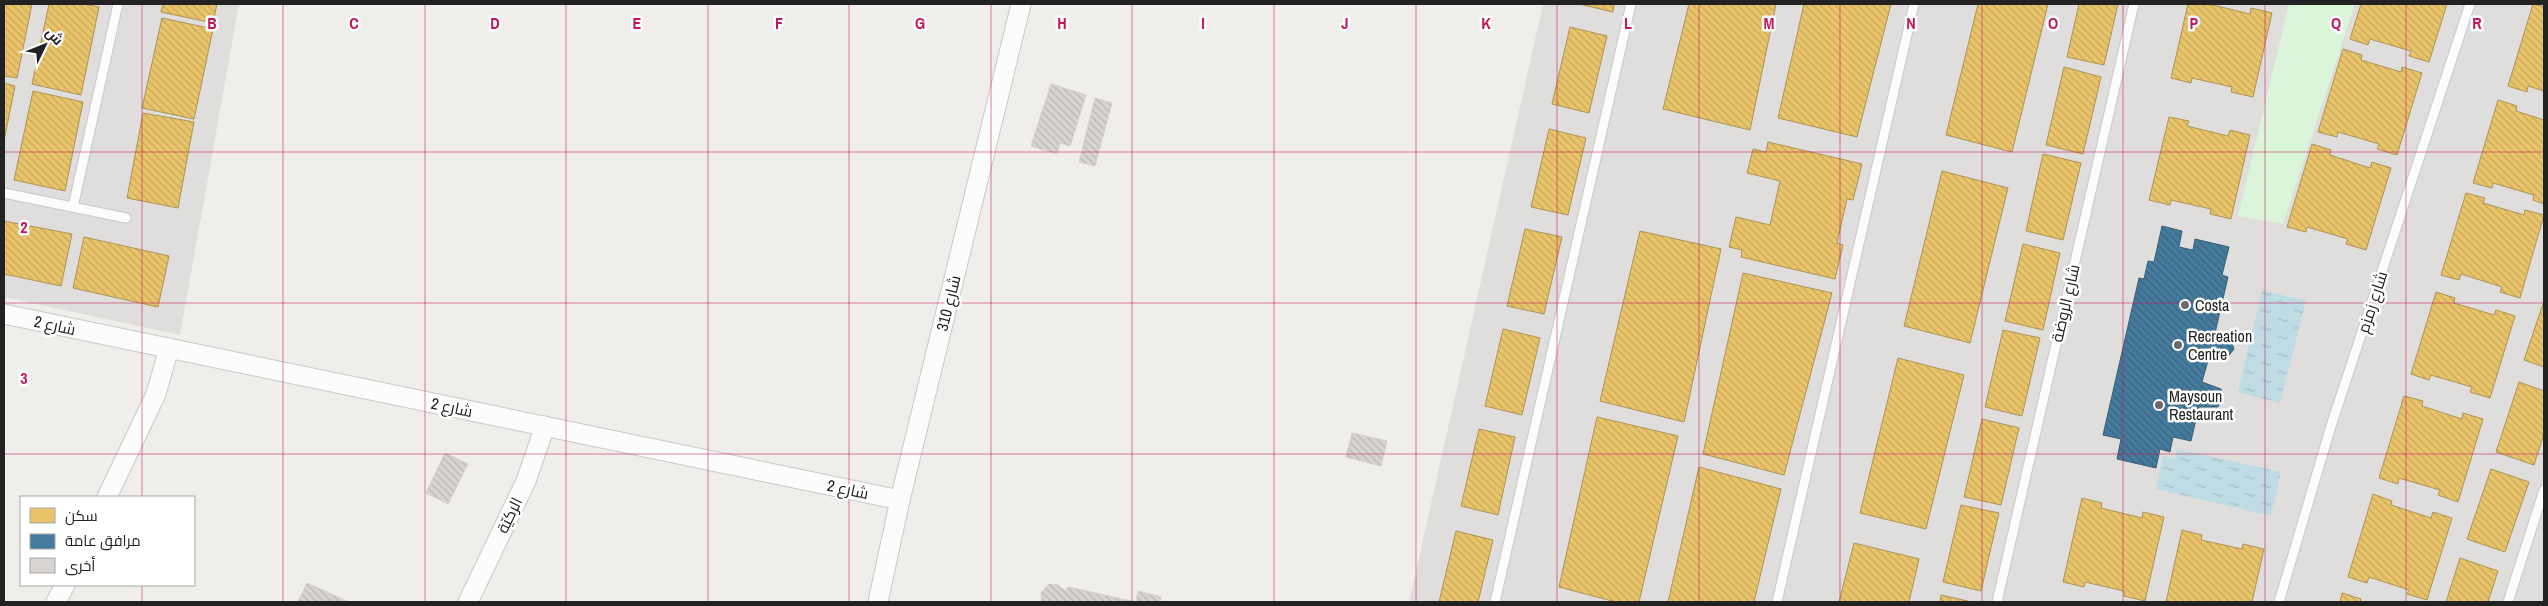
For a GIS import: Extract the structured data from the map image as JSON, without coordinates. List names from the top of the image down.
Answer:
{
  "streets": {
    "street": ["شارع 310", "شارع 2", "الركيّة"],
    "lane": ["شارع زمزم", "شارع الروضة"]
  },
  "crossings": [
    ["شارع 310", "شارع 2"],
    ["شارع 2", "الركيّة"]
  ],
  "places": ["Costa", "Recreation Centre", "Maysoun Restaurant"],
  "legend": ["سكن", "مرافق عامة", "أخرى"],
  "north": "top right",
  "grid": {
    "columns": [
      "B",
      "C",
      "D",
      "E",
      "F",
      "G",
      "H",
      "I",
      "J",
      "K",
      "L",
      "M",
      "N",
      "O",
      "P",
      "Q",
      "R"
    ],
    "rows": ["2", "3"]
  }
}
